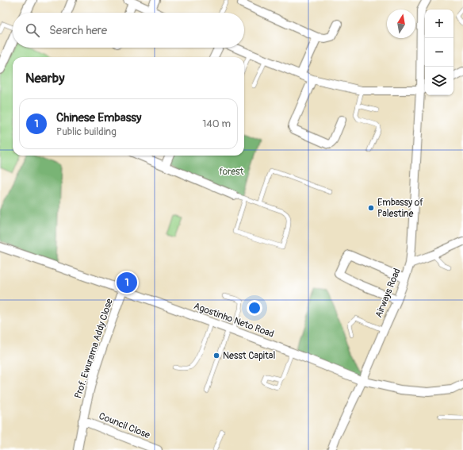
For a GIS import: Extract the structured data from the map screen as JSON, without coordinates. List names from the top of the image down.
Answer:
{
  "streets": {
    "street": [
      "Airways Road",
      "Agostinho Neto Road",
      "Prof. Ewurama Addy Close",
      "Council Close"
    ]
  },
  "crossings": [
    ["Airways Road", "Agostinho Neto Road"],
    ["Agostinho Neto Road", "Prof. Ewurama Addy Close"],
    ["Prof. Ewurama Addy Close", "Council Close"]
  ],
  "parks": ["forest"],
  "places": ["Embassy of Palestine", "Nesst Capital"],
  "north": "top",
  "page": {
    "map_buttons": ["+", "−"],
    "search": "Search here",
    "heading": "Nearby",
    "list": [
      {
        "mark": "1",
        "name": "Chinese Embassy",
        "note": "Public building",
        "value": "140 m"
      }
    ],
    "pins": "1"
  }
}
